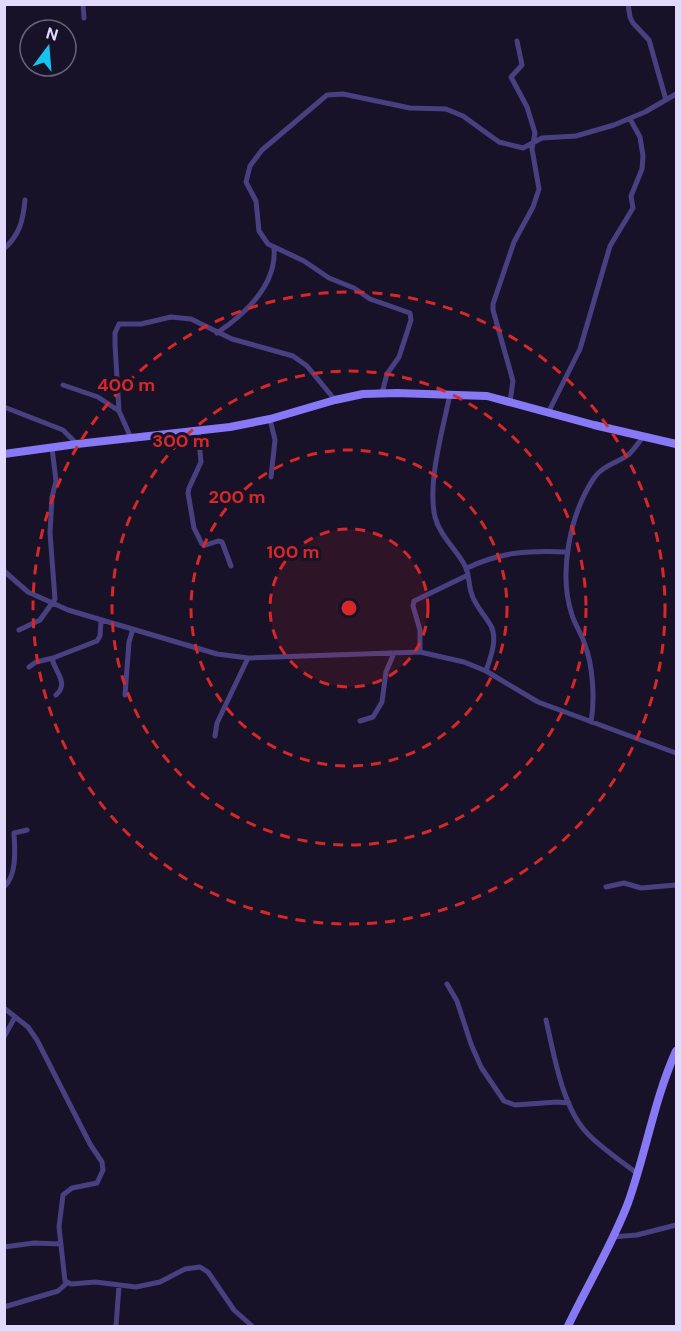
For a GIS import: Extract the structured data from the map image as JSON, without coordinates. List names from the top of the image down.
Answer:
{
  "north": "top",
  "rings": [
    "400 m",
    "300 m",
    "200 m",
    "100 m"
  ]
}
